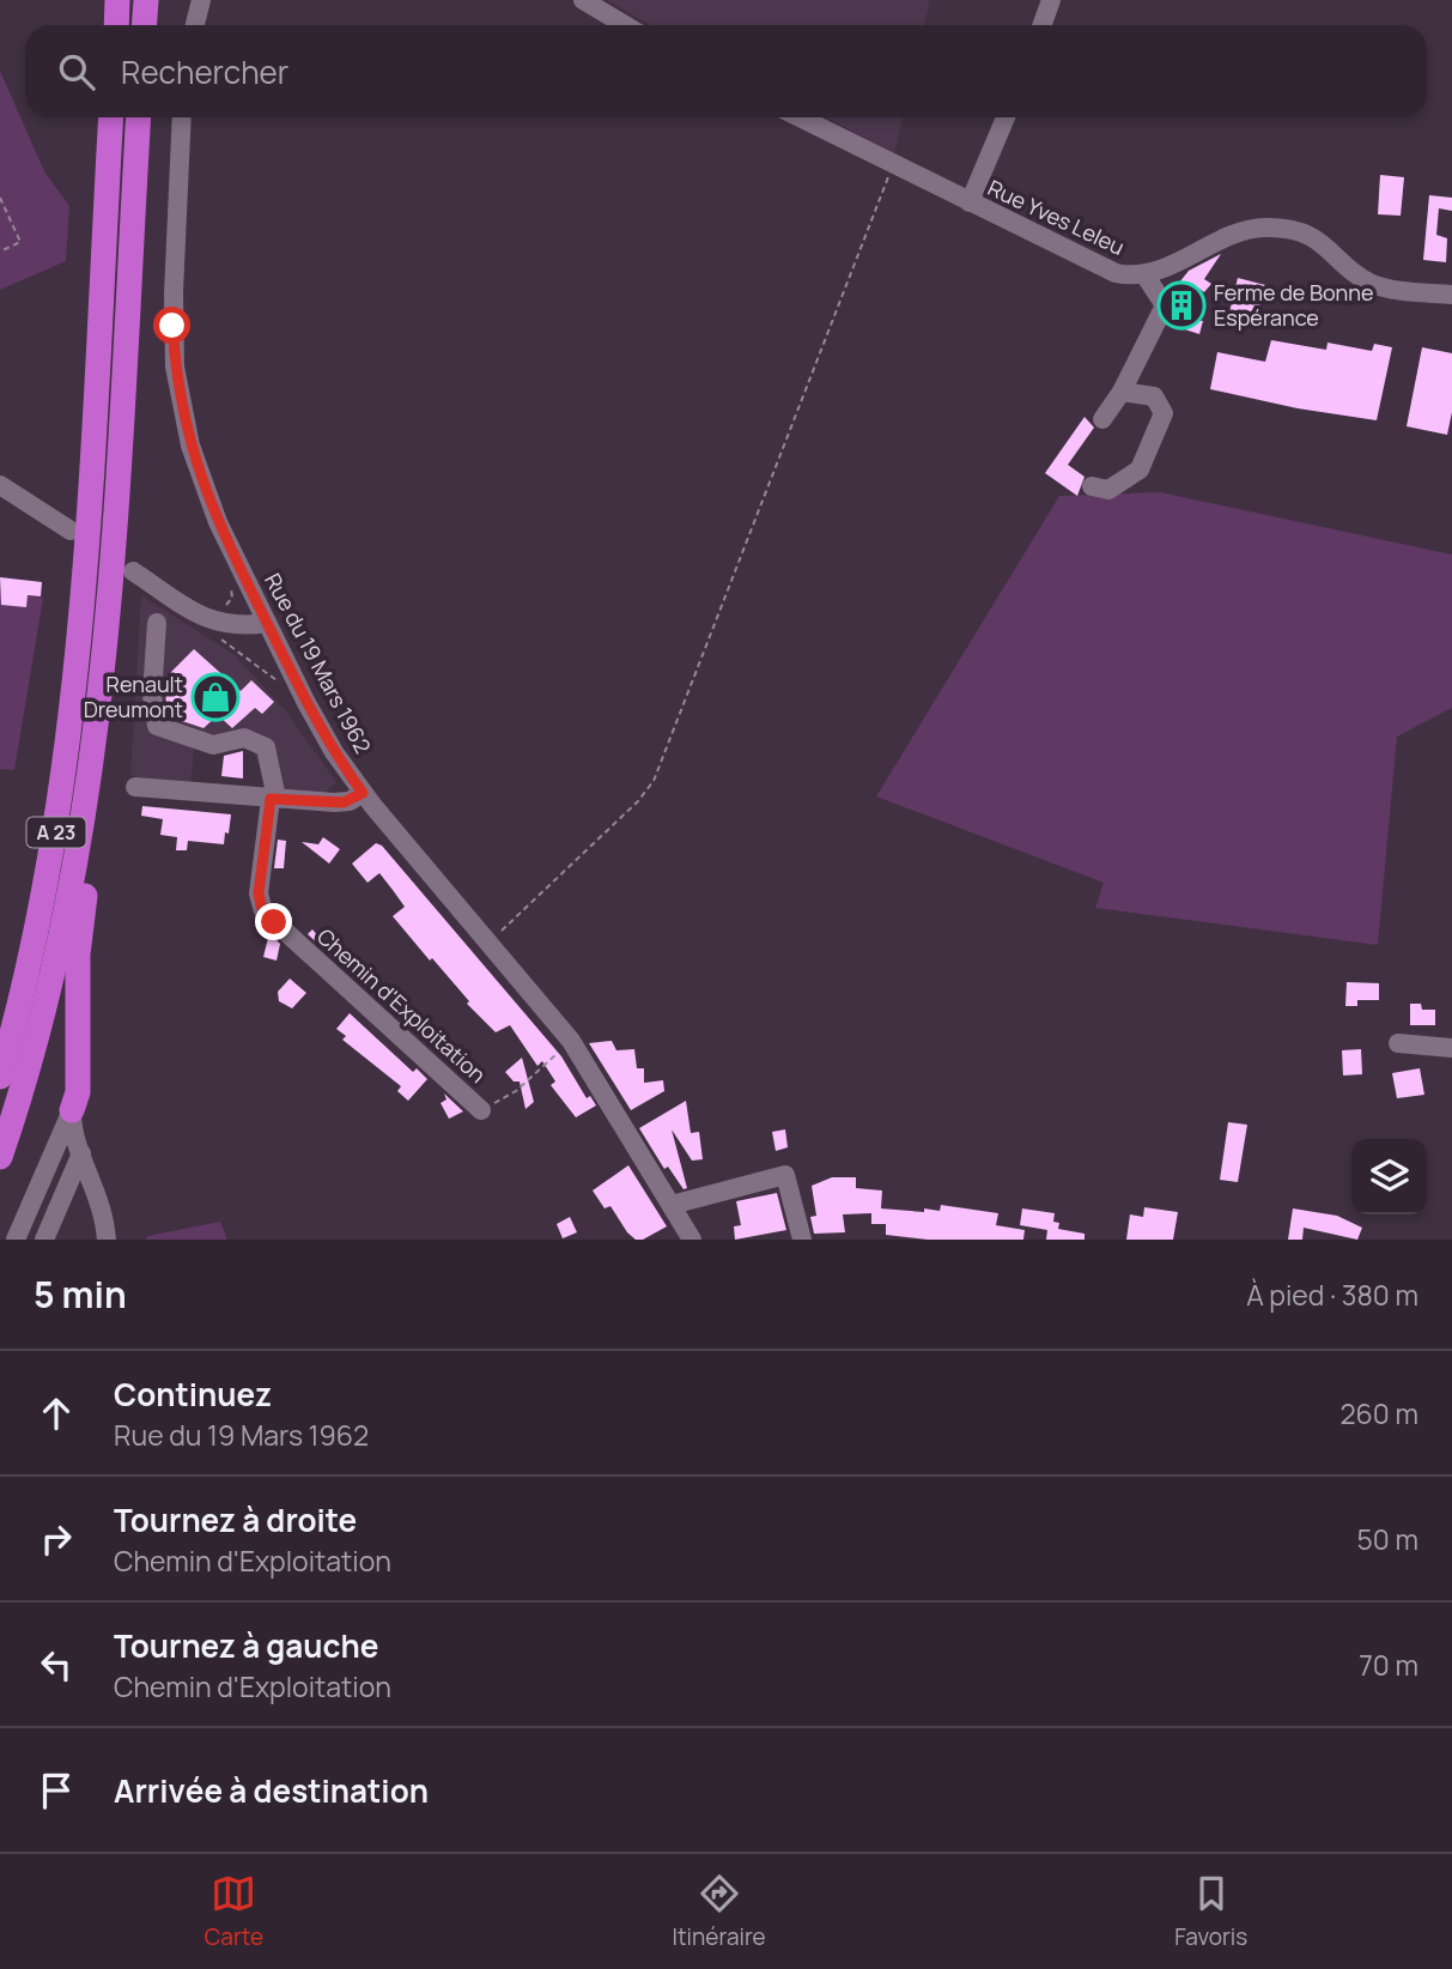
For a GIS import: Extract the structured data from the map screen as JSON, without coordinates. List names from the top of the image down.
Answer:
{
  "streets": {
    "highway": ["A 23"],
    "street": ["Rue Yves Leleu", "Rue du 19 Mars 1962", "Chemin d'Exploitation"]
  },
  "places": {
    "building": ["Ferme de Bonne Espérance"],
    "shop": ["Renault Dreumont"]
  },
  "page": {
    "search": "Rechercher",
    "heading": ["5 min", "À pied · 380 m"],
    "list": [
      ["Continuez", "Rue du 19 Mars 1962", "260 m"],
      ["Tournez à droite", "Chemin d'Exploitation", "50 m"],
      ["Tournez à gauche", "Chemin d'Exploitation", "70 m"],
      "Arrivée à destination"
    ],
    "nav": ["Carte", "Itinéraire", "Favoris"]
  }
}
